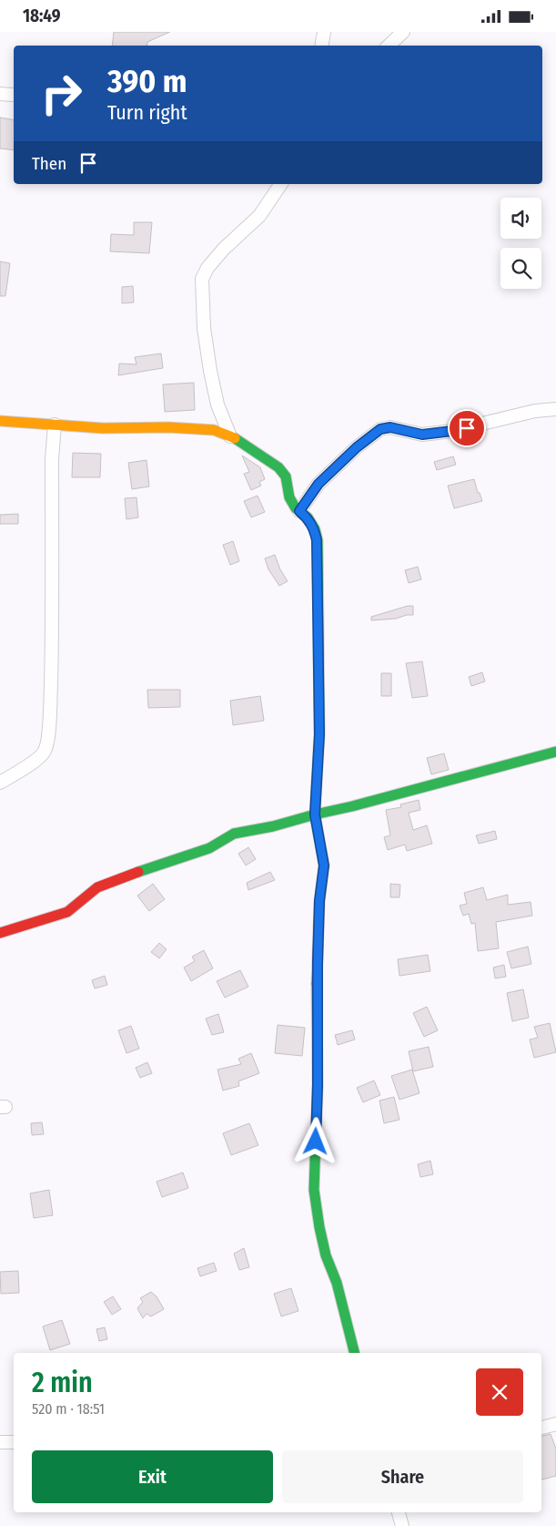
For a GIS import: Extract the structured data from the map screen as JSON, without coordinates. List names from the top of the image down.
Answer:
{
  "page": {
    "status": "18:49",
    "turn": ["390 m", "Turn right"],
    "then": "Then",
    "heading": ["2 min", "520 m · 18:51"],
    "buttons": ["Exit", "Share"]
  }
}
